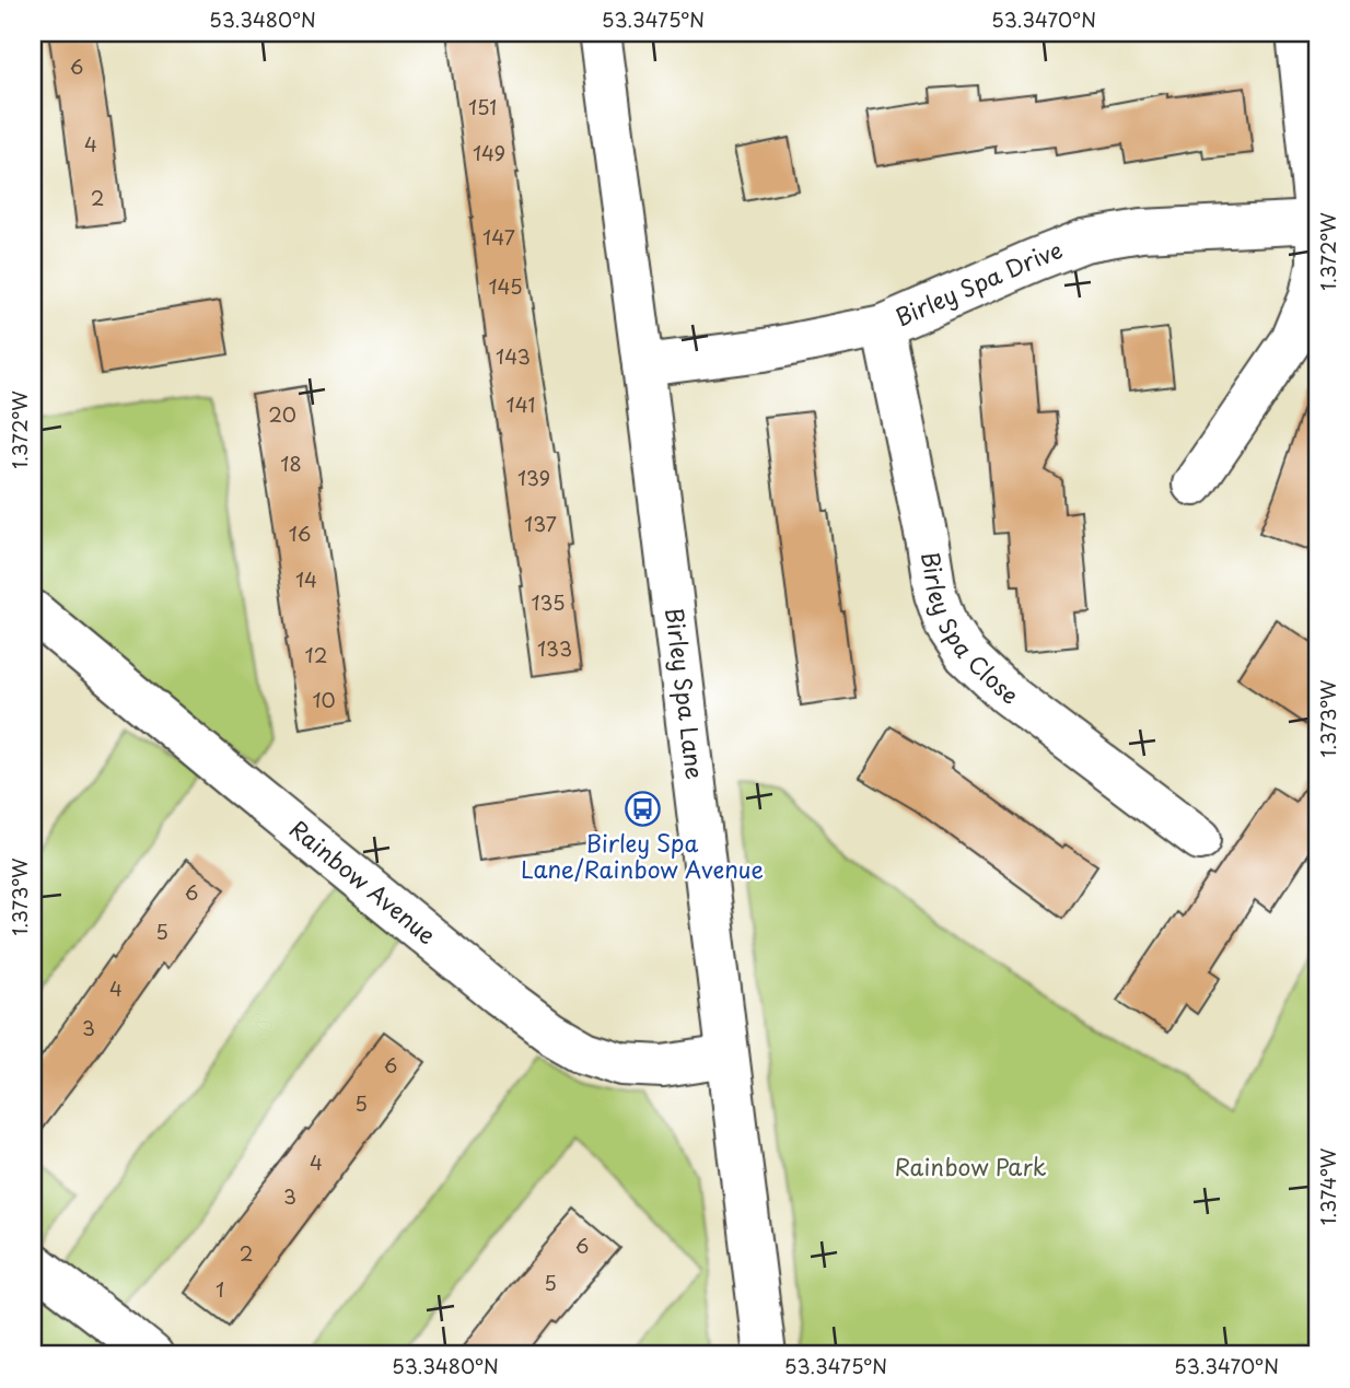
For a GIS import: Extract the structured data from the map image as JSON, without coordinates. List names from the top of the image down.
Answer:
{
  "streets": {
    "street": [
      "Birley Spa Drive",
      "Birley Spa Close",
      "Birley Spa Lane",
      "Rainbow Avenue"
    ]
  },
  "crossings": [
    ["Birley Spa Drive", "Birley Spa Close"],
    ["Birley Spa Drive", "Birley Spa Lane"],
    ["Birley Spa Lane", "Rainbow Avenue"]
  ],
  "parks": ["Rainbow Park"],
  "places": {
    "bus stop": ["Birley Spa Lane/Rainbow Avenue"]
  },
  "house_numbers": [
    "6",
    "151",
    "4",
    "149",
    "2",
    "147",
    "145",
    "143",
    "141",
    "20",
    "18",
    "139",
    "137",
    "16",
    "14",
    "135",
    "133",
    "12",
    "10",
    "6",
    "5",
    "4",
    "3",
    "6",
    "5",
    "4",
    "3",
    "6",
    "2",
    "5",
    "1"
  ],
  "coordinates": [
    "53.3480°N",
    "53.3475°N",
    "53.3470°N",
    "1.372°W",
    "1.373°W",
    "1.374°W"
  ]
}
